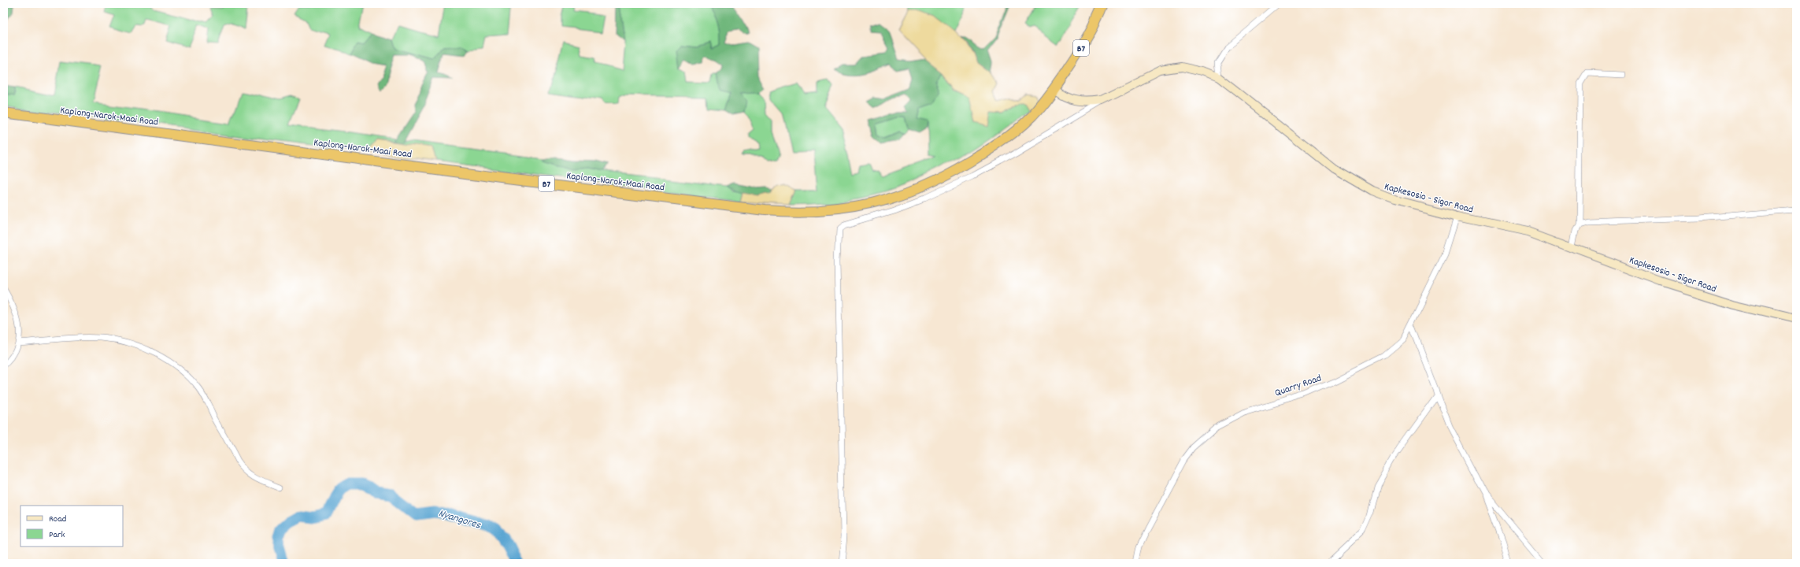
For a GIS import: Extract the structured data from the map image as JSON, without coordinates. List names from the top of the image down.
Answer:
{
  "streets": {
    "highway": ["B7", "Kaplong-Narok-Maai Road"],
    "main road": ["Kapkesosio - Sigor Road"],
    "street": ["Quarry Road"]
  },
  "crossings": [
    ["Kaplong-Narok-Maai Road", "Kapkesosio - Sigor Road"],
    ["Kapkesosio - Sigor Road", "Quarry Road"]
  ],
  "water": ["Nyangores"],
  "legend": ["Road", "Park"]
}
